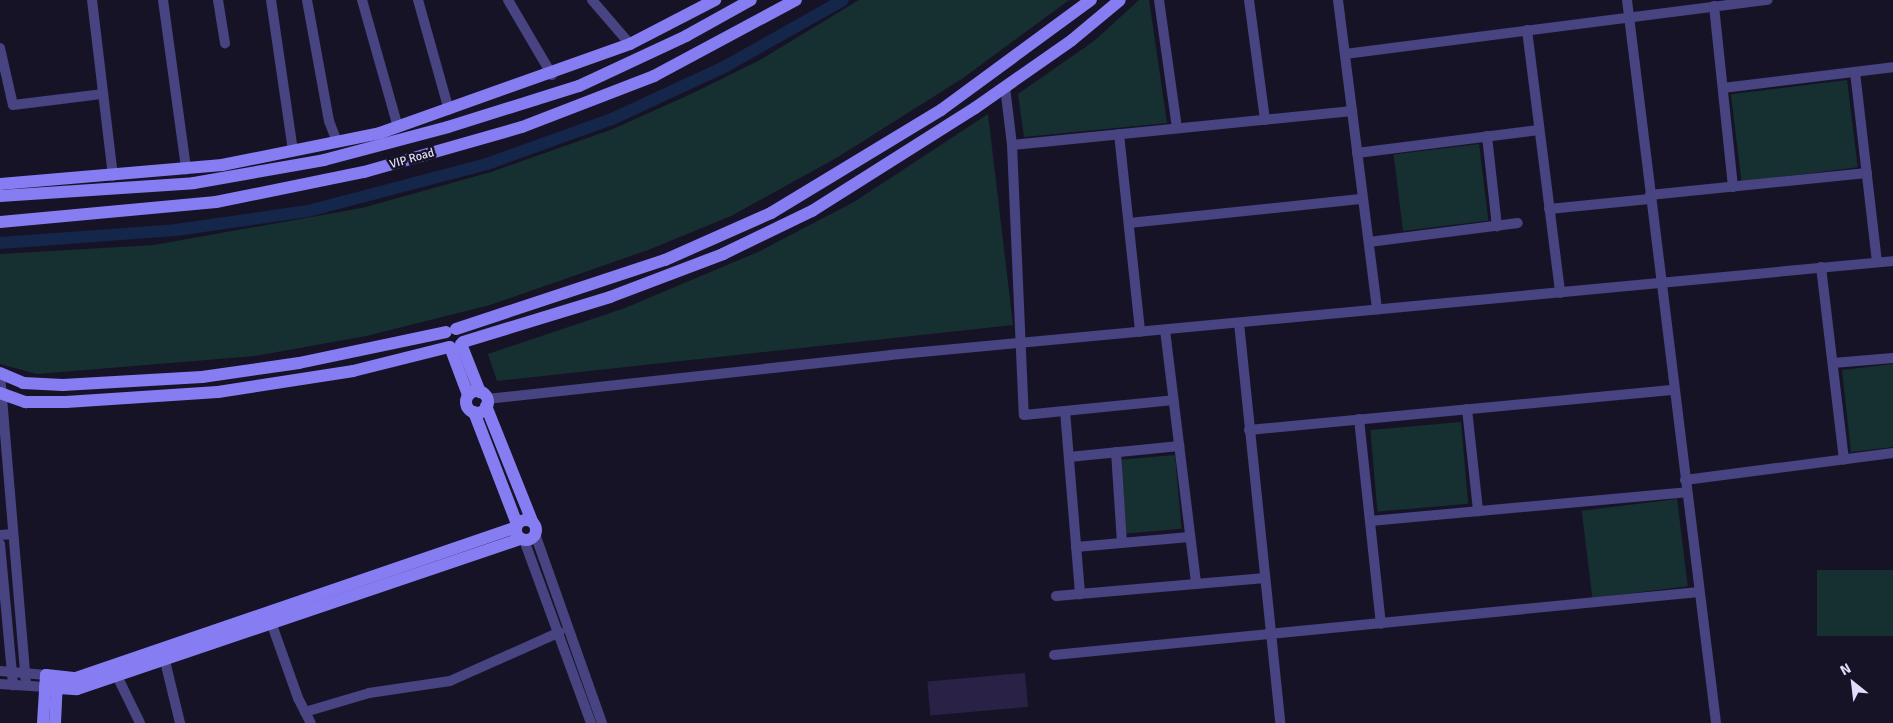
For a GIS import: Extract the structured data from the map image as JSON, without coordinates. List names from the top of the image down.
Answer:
{
  "streets": {
    "street": ["VIP Road"]
  },
  "north": "top left"
}
